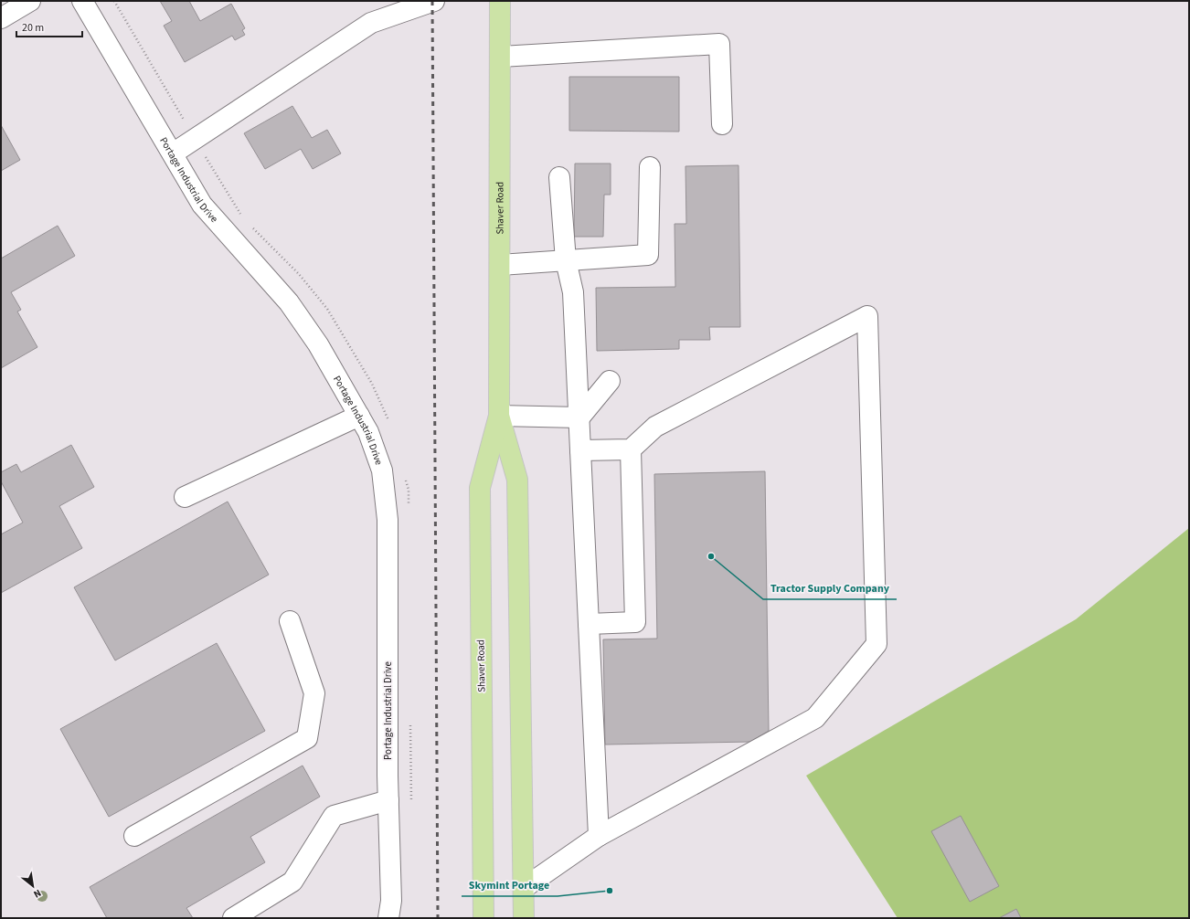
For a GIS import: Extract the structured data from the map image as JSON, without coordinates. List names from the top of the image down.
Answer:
{
  "streets": {
    "main road": ["Shaver Road"],
    "street": ["Portage Industrial Drive"]
  },
  "places": ["Tractor Supply Company", "Skymint Portage"],
  "scale_bar": "20 m",
  "north": "bottom right"
}
